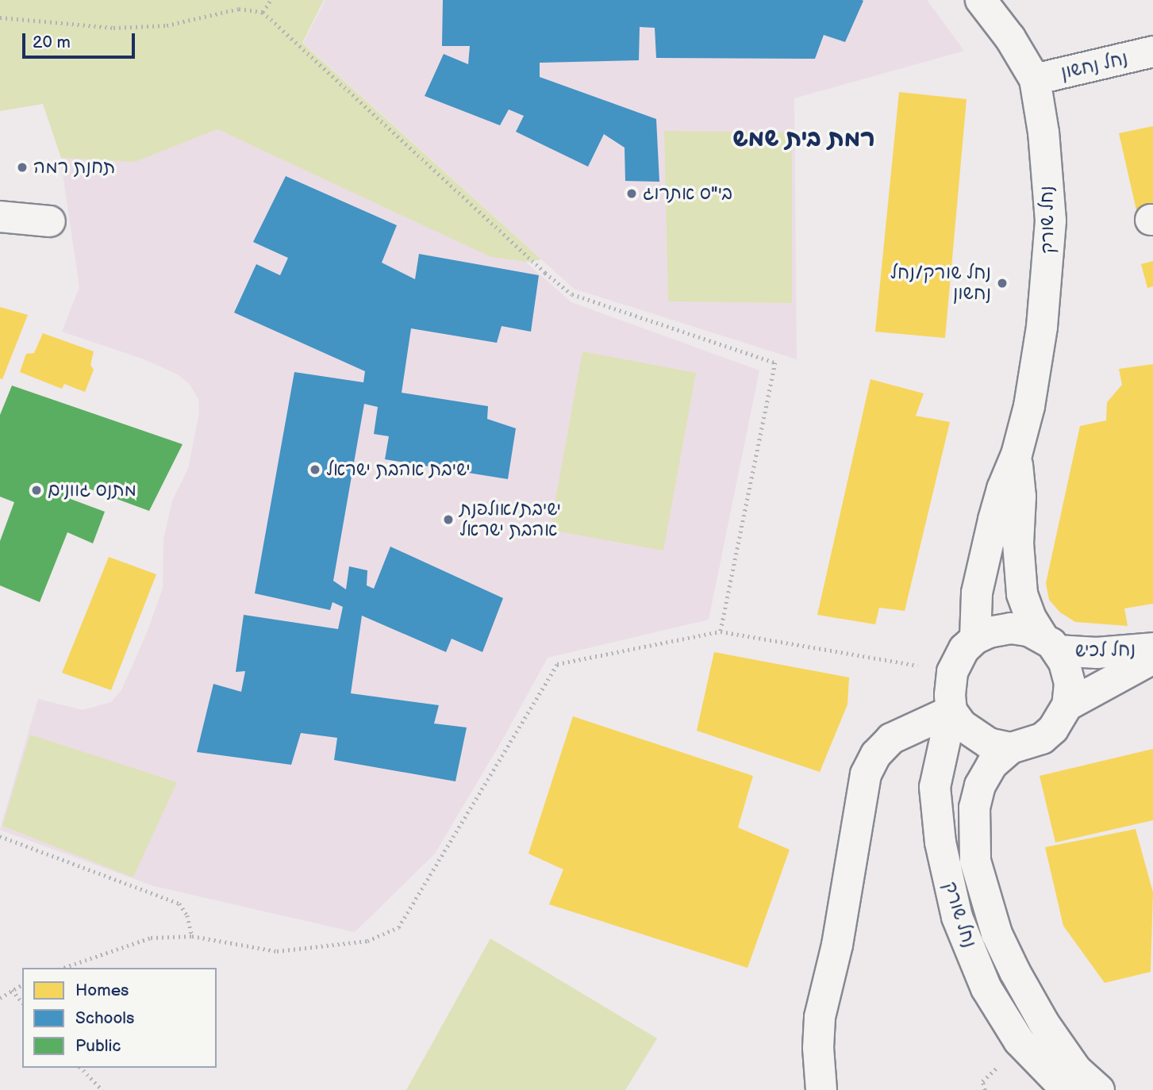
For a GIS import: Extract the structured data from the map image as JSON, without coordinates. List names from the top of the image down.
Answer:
{
  "streets": {
    "street": ["נחל נחשון", "נחל שורק", "נחל לכיש"]
  },
  "crossings": [
    ["נחל נחשון", "נחל שורק"],
    ["נחל שורק", "נחל לכיש"]
  ],
  "districts": ["רמת בית שמש"],
  "places": [
    "תחנת רמה",
    "בי\"ס אתרוג",
    "נחל שורק/נחל נחשון",
    "ישיבת אהבת ישראל",
    "מתנס גוונים",
    "ישיבת/אולפנת אהבת ישראל"
  ],
  "legend": ["Homes", "Schools", "Public"],
  "scale_bar": "20 m"
}
